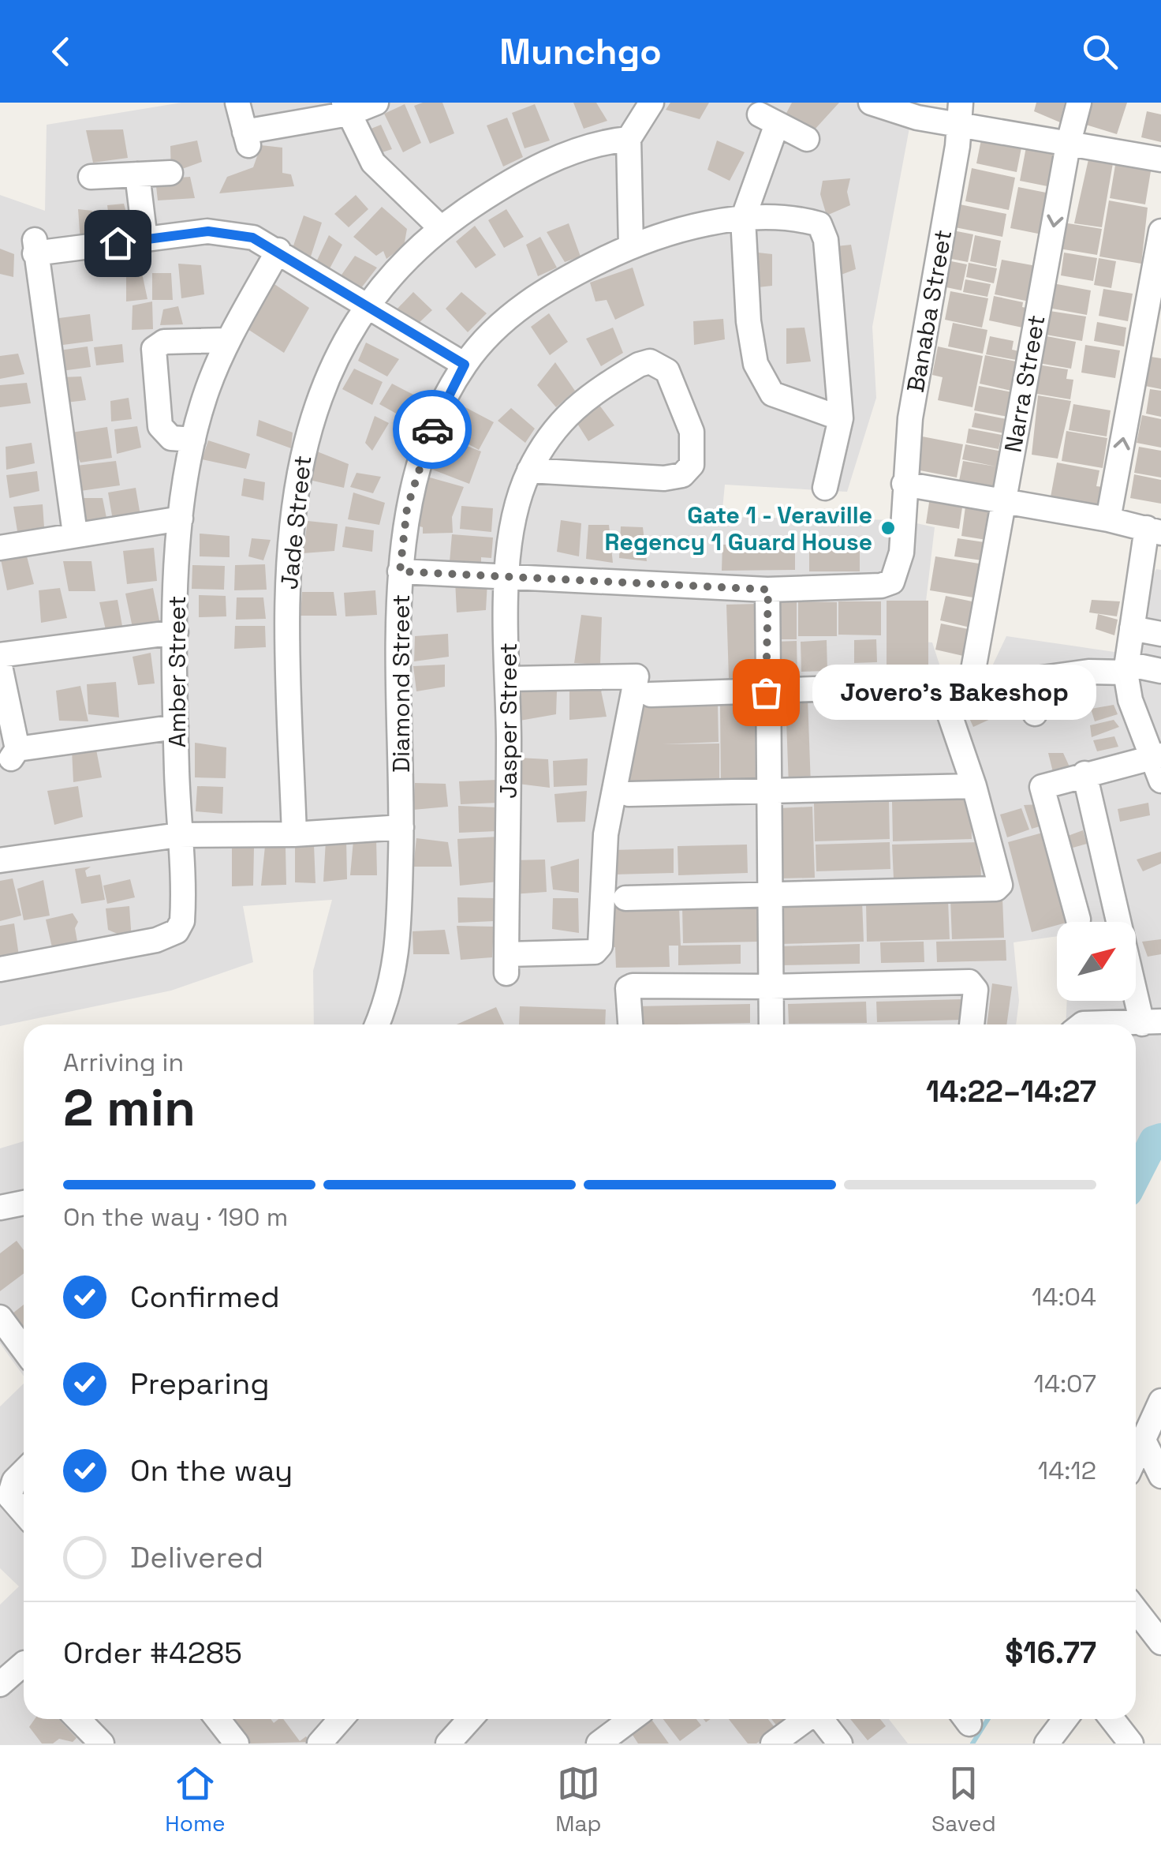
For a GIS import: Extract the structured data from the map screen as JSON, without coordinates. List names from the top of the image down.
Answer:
{
  "streets": {
    "street": [
      "Banaba Street",
      "Narra Street",
      "Jade Street",
      "Amber Street",
      "Diamond Street",
      "Jasper Street"
    ]
  },
  "places": ["Gate 1 - Veraville Regency 1 Guard House", "Jovero's Bakeshop"],
  "north": "top right",
  "page": {
    "header": "Munchgo",
    "bubble": "Jovero's Bakeshop",
    "heading": ["2 min", "Arriving in", "14:22–14:27"],
    "panel": ["Order #4285", "$16.77"],
    "bar": "On the way · 190 m",
    "list": [
      ["Confirmed", "14:04"],
      ["Preparing", "14:07"],
      ["On the way", "14:12"],
      "Delivered"
    ],
    "tabs": ["Home", "Map", "Saved"]
  }
}
